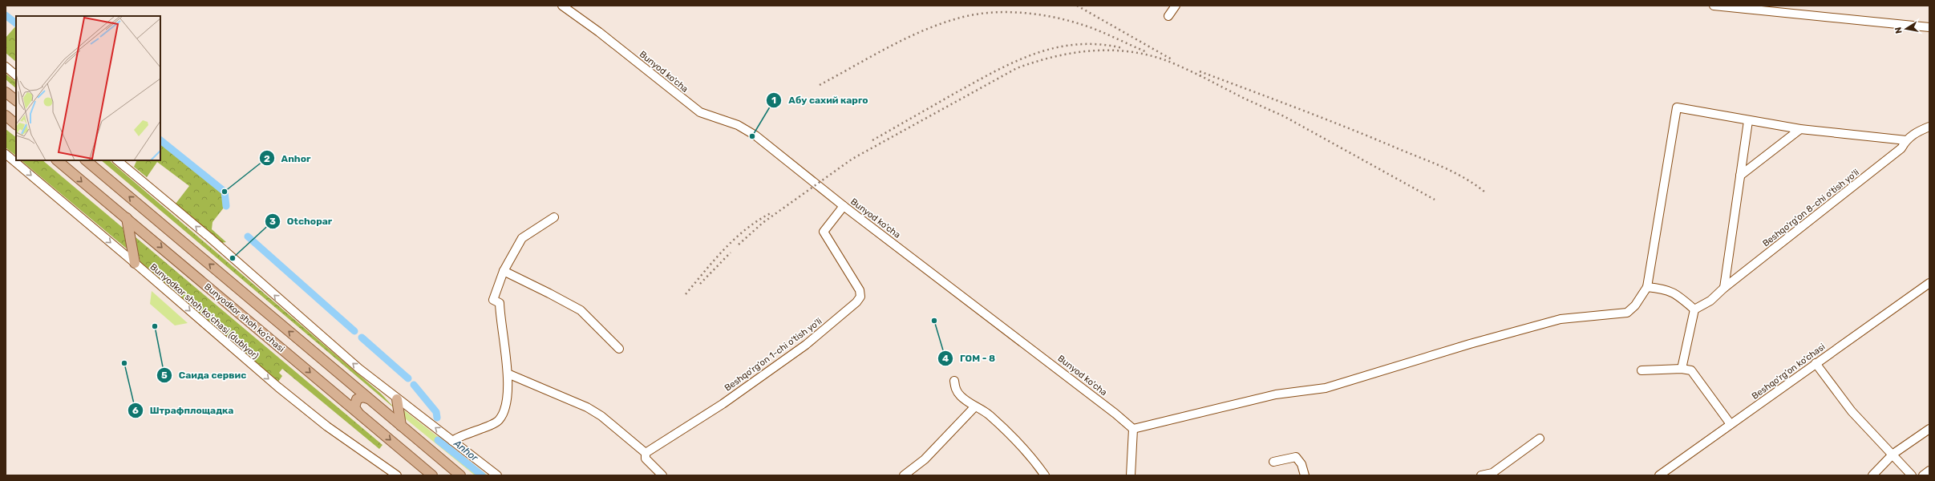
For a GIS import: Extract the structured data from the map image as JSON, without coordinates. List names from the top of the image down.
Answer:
{
  "streets": {
    "main road": ["Bunyodkor shoh ko'chasi"],
    "street": [
      "Bunyod ko'cha",
      "Beshqo'rg'on 8-chi o'tish yo'li",
      "Bunyodkor shoh koʻchasi (dublyor)",
      "Beshqo'rg'on 1-chi o'tish yo'li",
      "Beshqo'rg'on ko'chasi"
    ]
  },
  "crossings": [
    ["Bunyod ko'cha", "Beshqo'rg'on 1-chi o'tish yo'li"]
  ],
  "water": ["Anhor"],
  "places": [
    "Абу сахий карго",
    "Anhor",
    "Otchopar",
    "ГОМ - 8",
    "Саида сервис",
    "Штрафплощадка"
  ],
  "north": "left"
}
